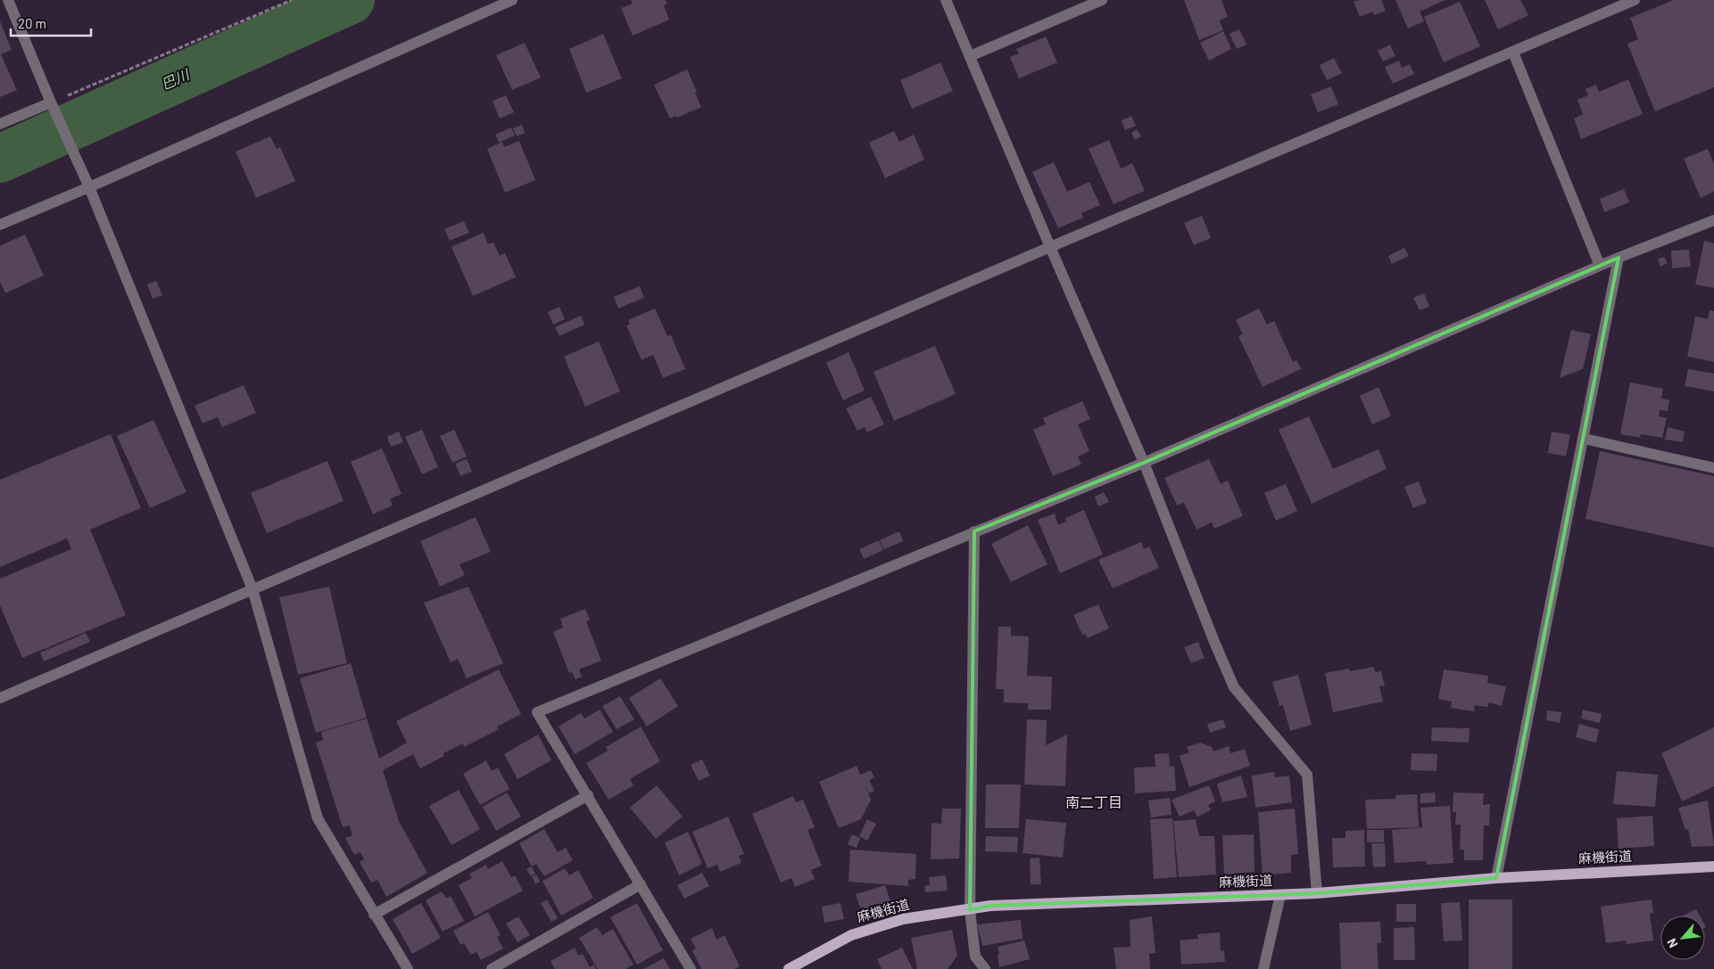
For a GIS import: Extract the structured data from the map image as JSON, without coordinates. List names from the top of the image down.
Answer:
{
  "streets": {
    "main road": ["麻機街道"]
  },
  "districts": ["南二丁目"],
  "water": ["巴川"],
  "scale_bar": "20 m",
  "north": "bottom left"
}
